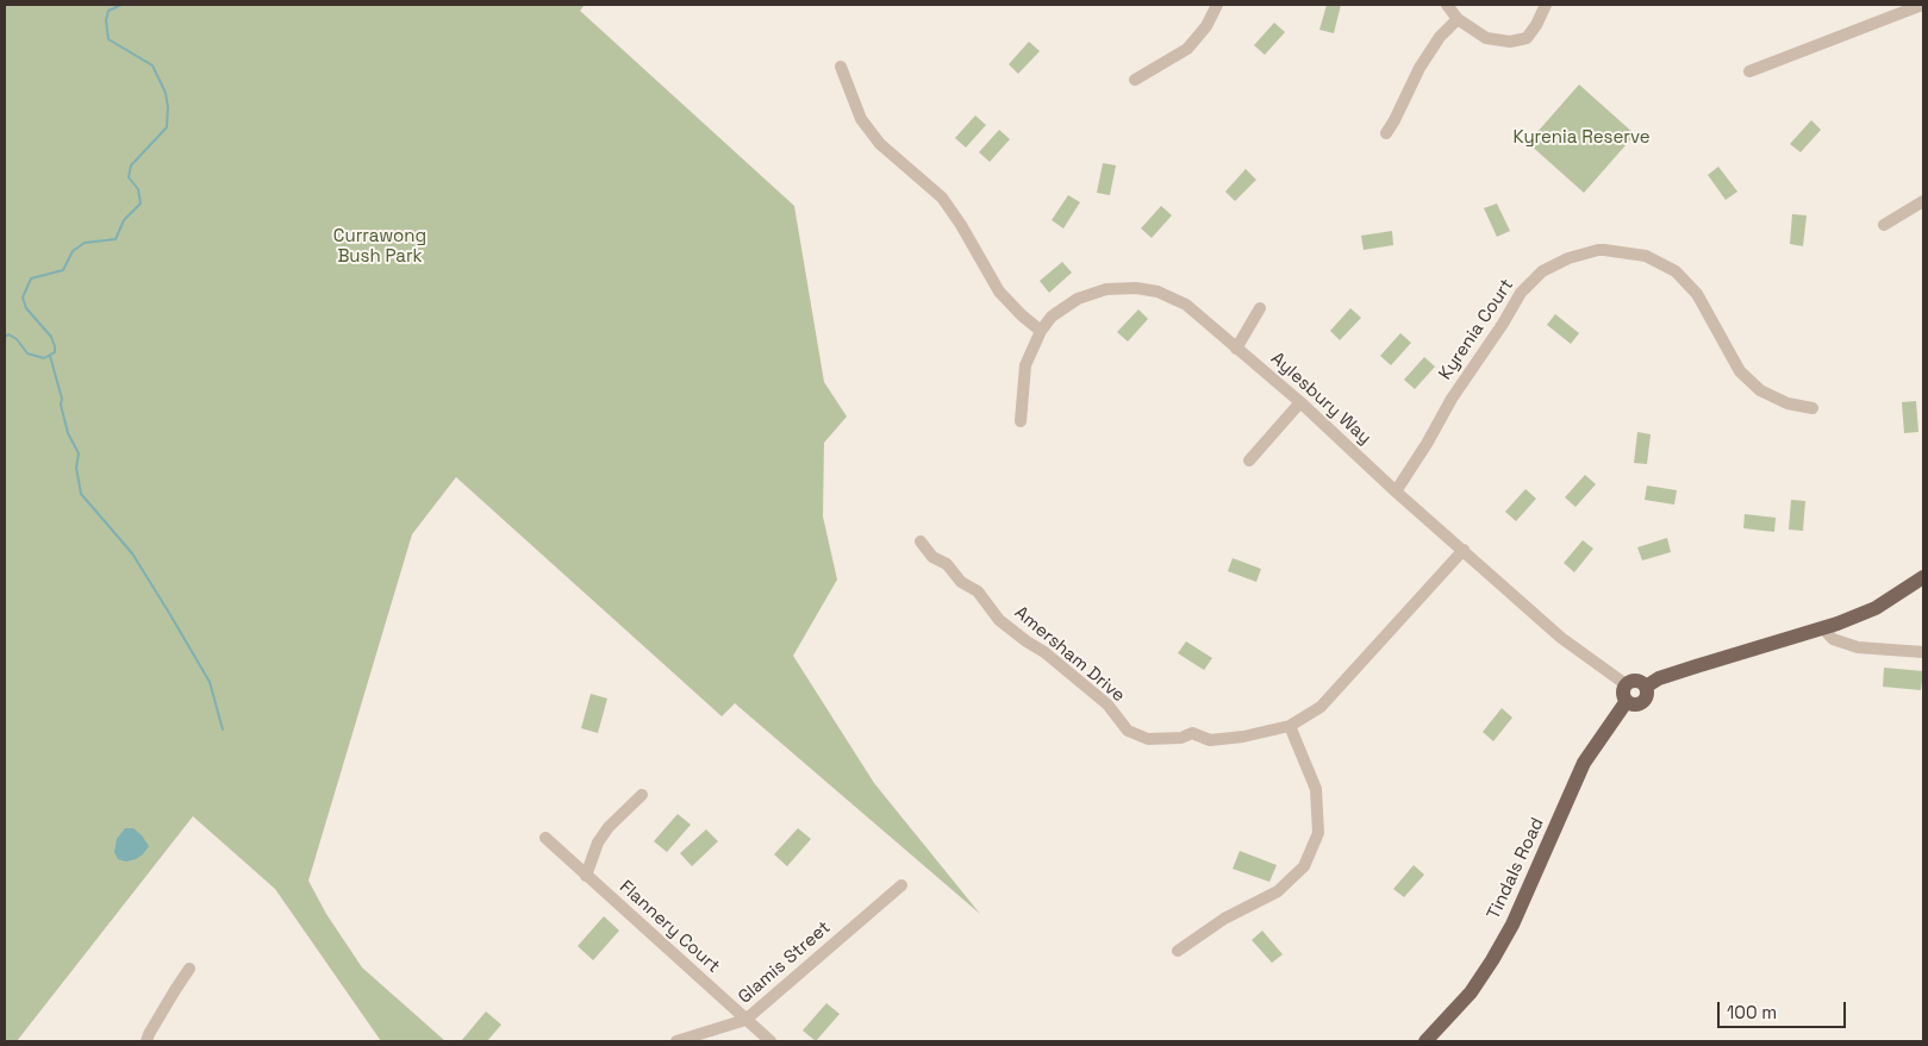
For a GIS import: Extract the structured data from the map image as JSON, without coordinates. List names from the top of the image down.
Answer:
{
  "streets": {
    "main road": ["Tindals Road"],
    "street": [
      "Kyrenia Court",
      "Aylesbury Way",
      "Amersham Drive",
      "Flannery Court",
      "Glamis Street"
    ]
  },
  "crossings": [
    ["Kyrenia Court", "Aylesbury Way"],
    ["Aylesbury Way", "Amersham Drive"],
    ["Aylesbury Way", "Tindals Road"],
    ["Flannery Court", "Glamis Street"]
  ],
  "parks": ["Kyrenia Reserve", "Currawong Bush Park"],
  "scale_bar": "100 m"
}
